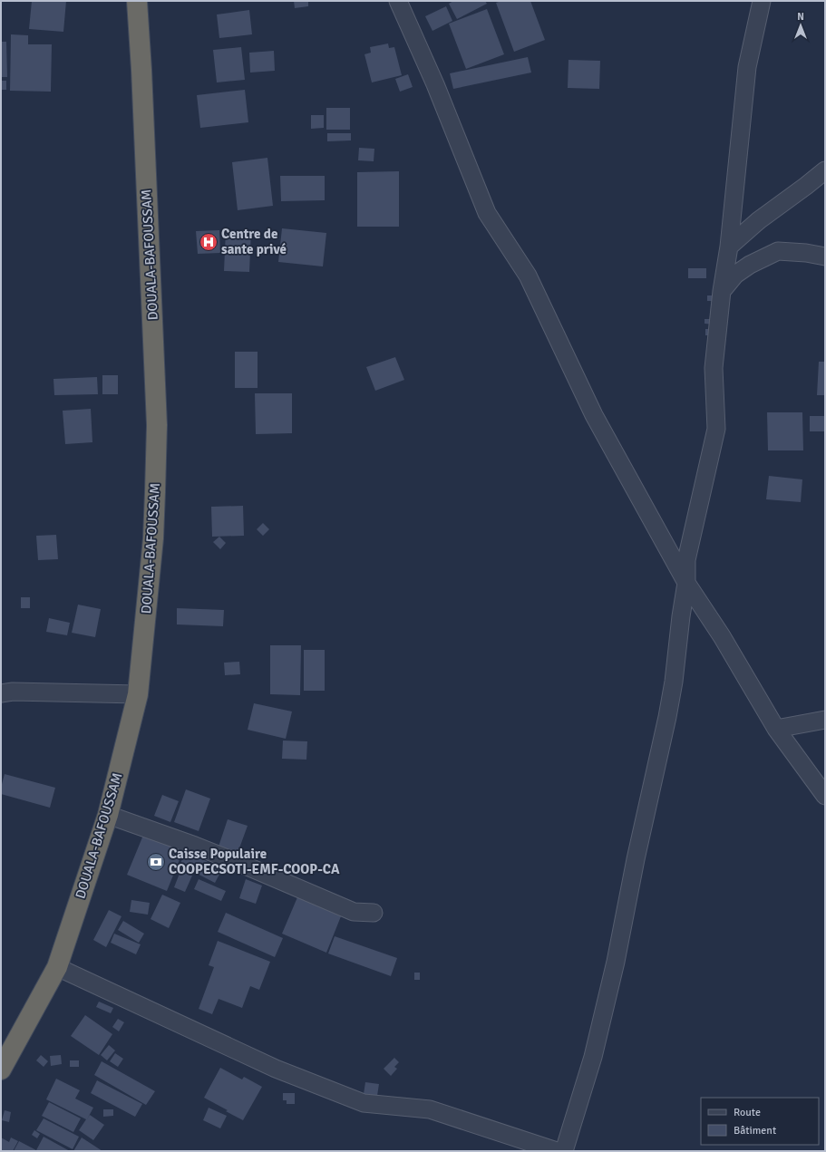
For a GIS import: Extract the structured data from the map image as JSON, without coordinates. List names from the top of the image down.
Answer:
{
  "streets": {
    "highway": ["DOUALA-BAFOUSSAM"]
  },
  "places": {
    "hospital": ["Centre de sante privé"],
    "bank": ["Caisse Populaire COOPECSOTI-EMF-COOP-CA"]
  },
  "legend": ["Route", "Bâtiment"],
  "north": "top"
}
